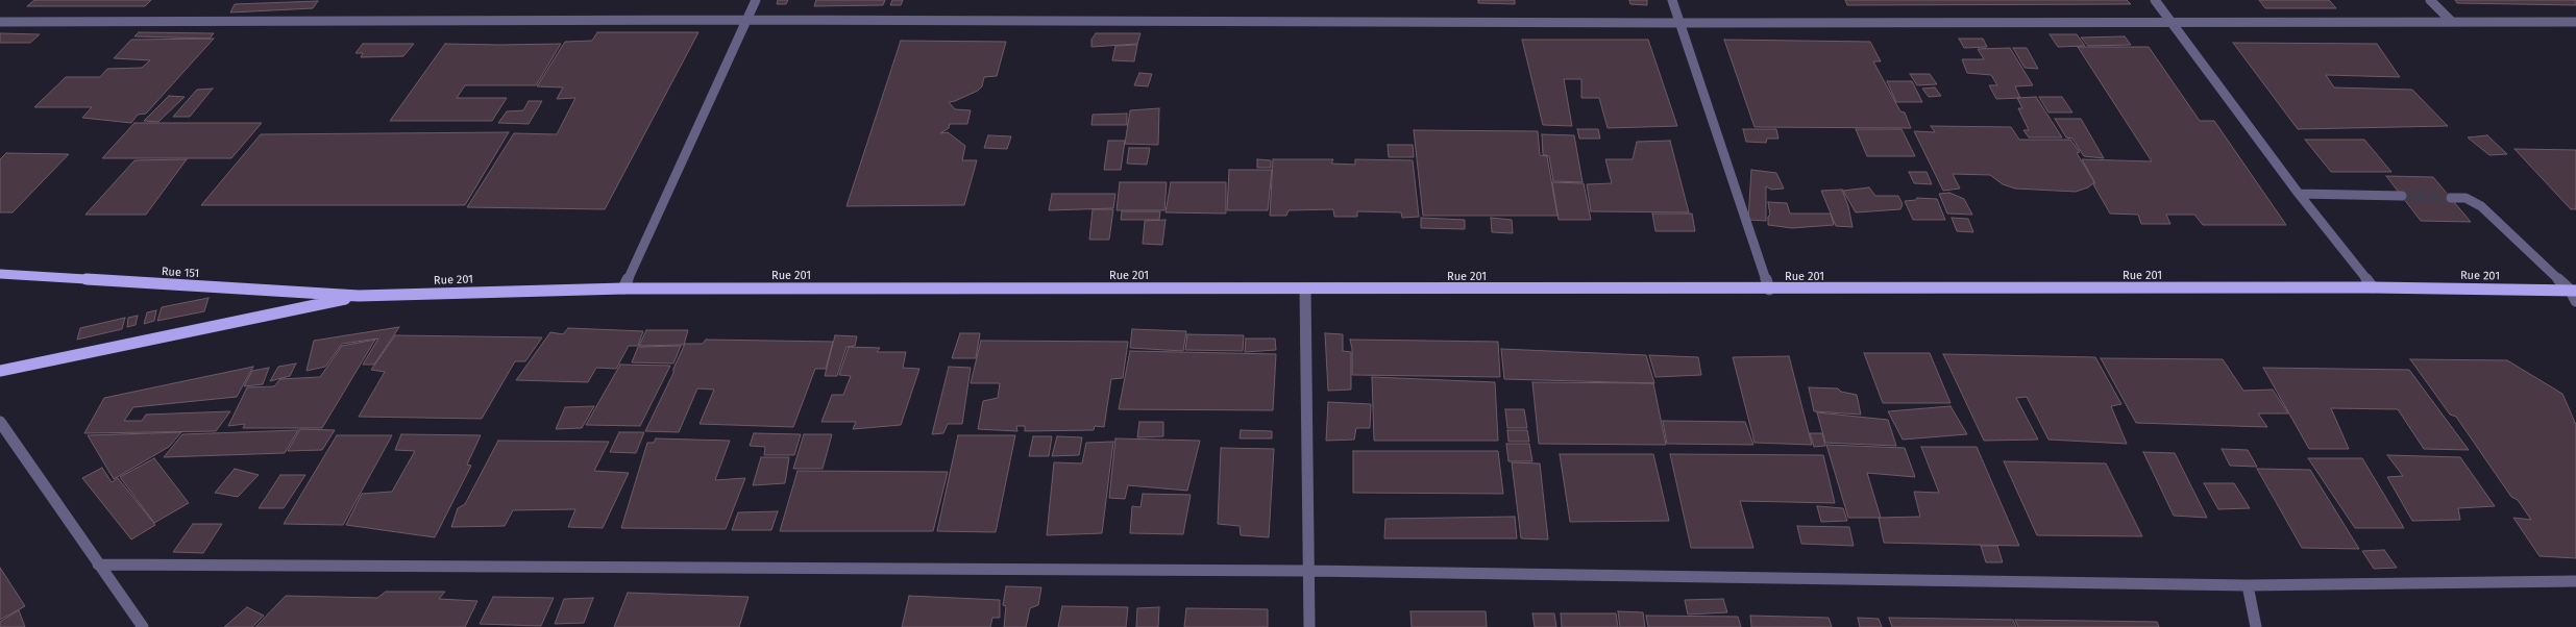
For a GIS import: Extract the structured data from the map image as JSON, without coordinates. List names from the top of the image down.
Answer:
{
  "streets": {
    "main road": ["Rue 151", "Rue 201"]
  },
  "crossings": [
    ["Rue 151", "Rue 201"]
  ]
}
